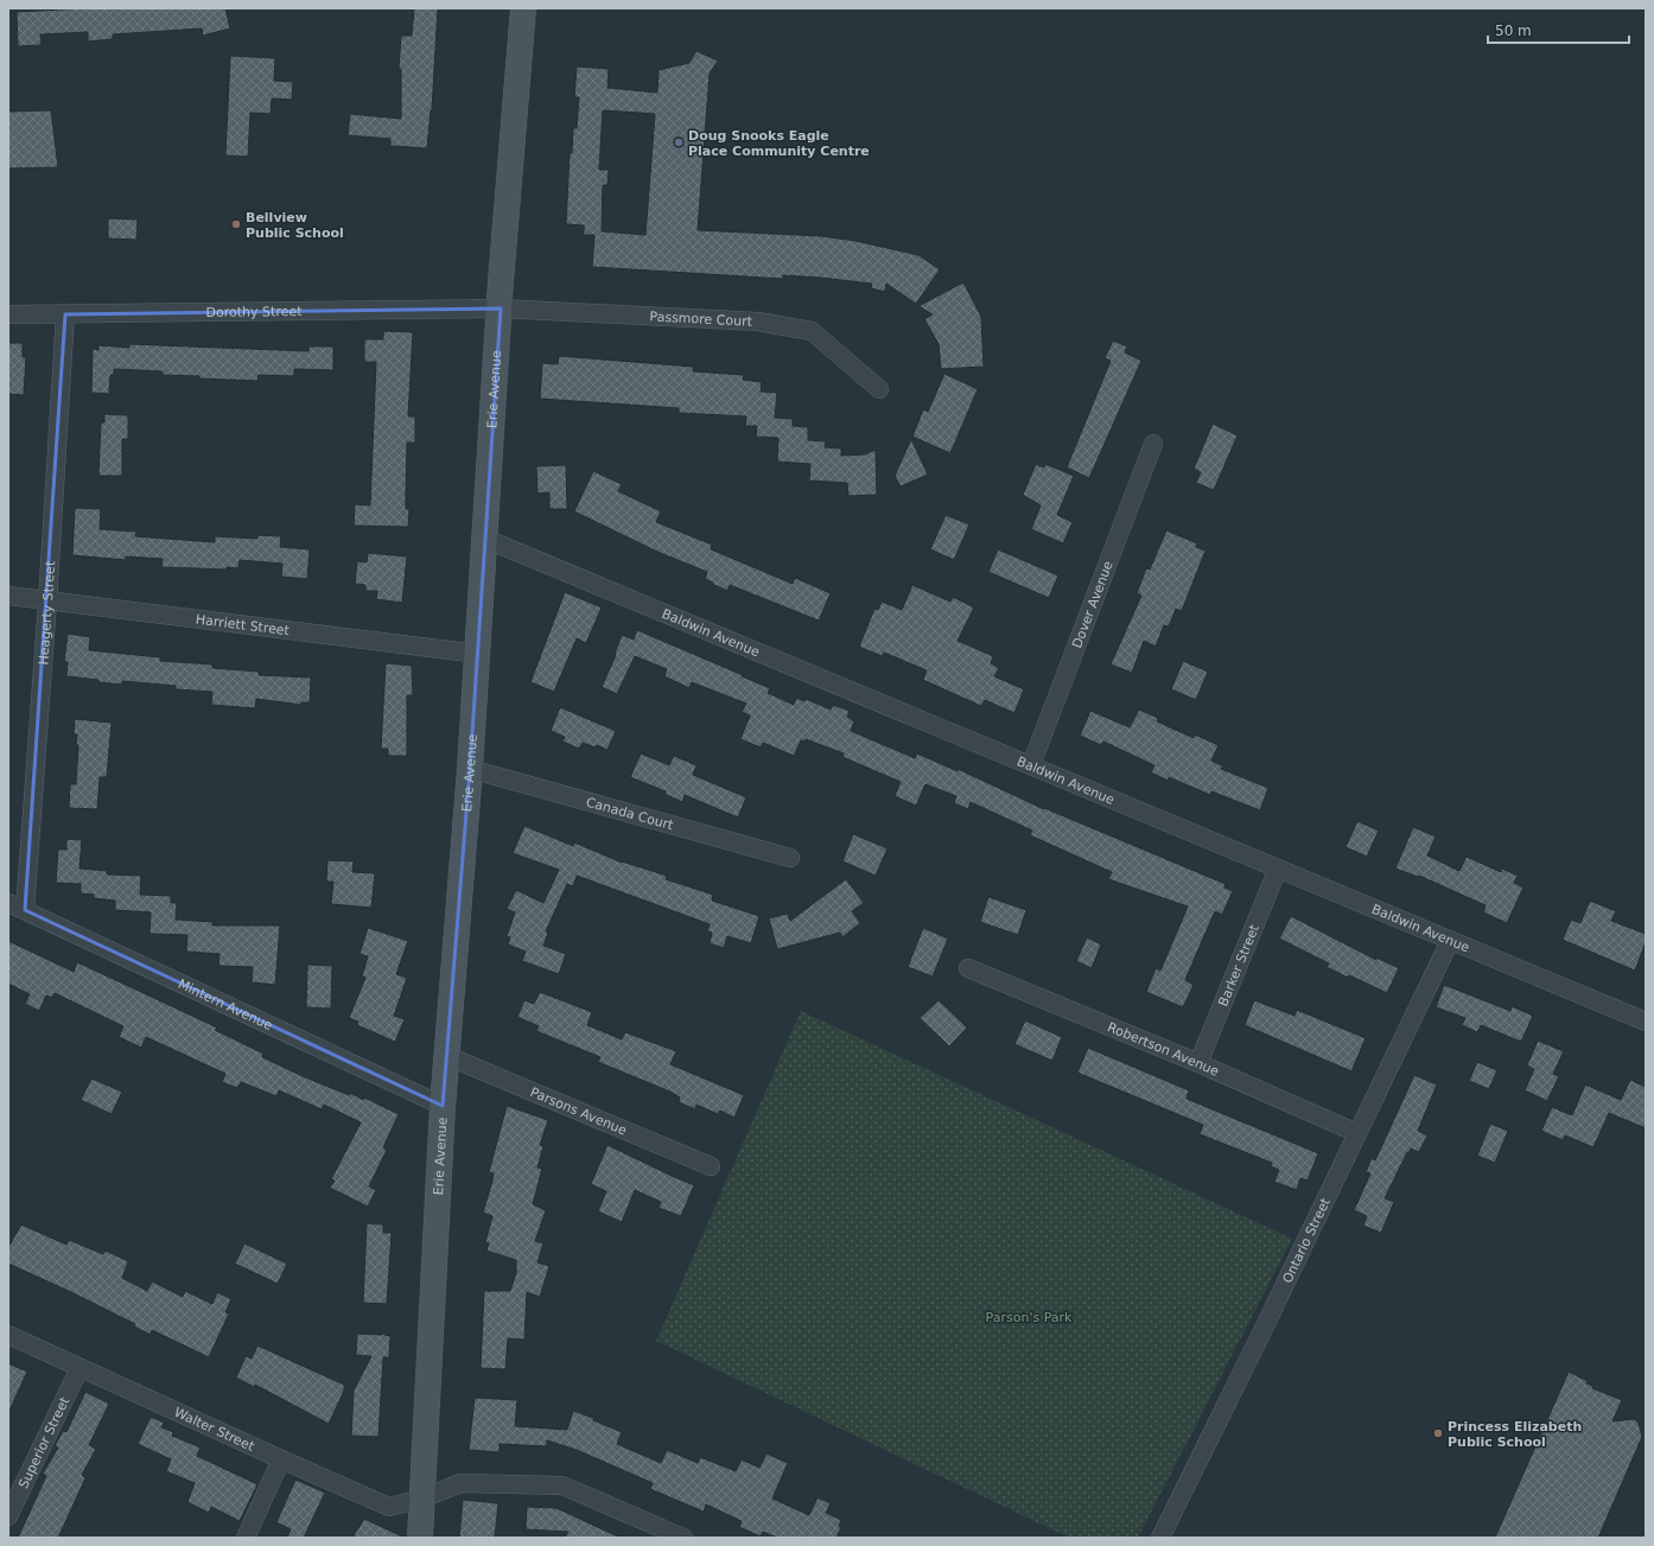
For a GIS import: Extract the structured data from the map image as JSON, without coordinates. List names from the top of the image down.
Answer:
{
  "streets": {
    "main road": ["Erie Avenue"],
    "street": [
      "Dorothy Street",
      "Passmore Court",
      "Dover Avenue",
      "Heagerty Street",
      "Harriett Street",
      "Baldwin Avenue",
      "Canada Court",
      "Barker Street",
      "Mintern Avenue",
      "Robertson Avenue",
      "Parsons Avenue",
      "Ontario Street",
      "Walter Street",
      "Superior Street"
    ]
  },
  "crossings": [
    ["Dorothy Street", "Passmore Court"],
    ["Dorothy Street", "Erie Avenue"],
    ["Dorothy Street", "Heagerty Street"],
    ["Passmore Court", "Erie Avenue"],
    ["Erie Avenue", "Harriett Street"],
    ["Erie Avenue", "Baldwin Avenue"],
    ["Erie Avenue", "Canada Court"],
    ["Erie Avenue", "Mintern Avenue"],
    ["Erie Avenue", "Parsons Avenue"],
    ["Erie Avenue", "Walter Street"],
    ["Dover Avenue", "Baldwin Avenue"],
    ["Heagerty Street", "Harriett Street"],
    ["Heagerty Street", "Mintern Avenue"],
    ["Baldwin Avenue", "Barker Street"],
    ["Baldwin Avenue", "Ontario Street"],
    ["Barker Street", "Robertson Avenue"],
    ["Robertson Avenue", "Ontario Street"],
    ["Walter Street", "Superior Street"]
  ],
  "parks": ["Parson's Park"],
  "places": ["Doug Snooks Eagle Place Community Centre", "Bellview Public School", "Princess Elizabeth Public School"],
  "scale_bar": "50 m"
}
